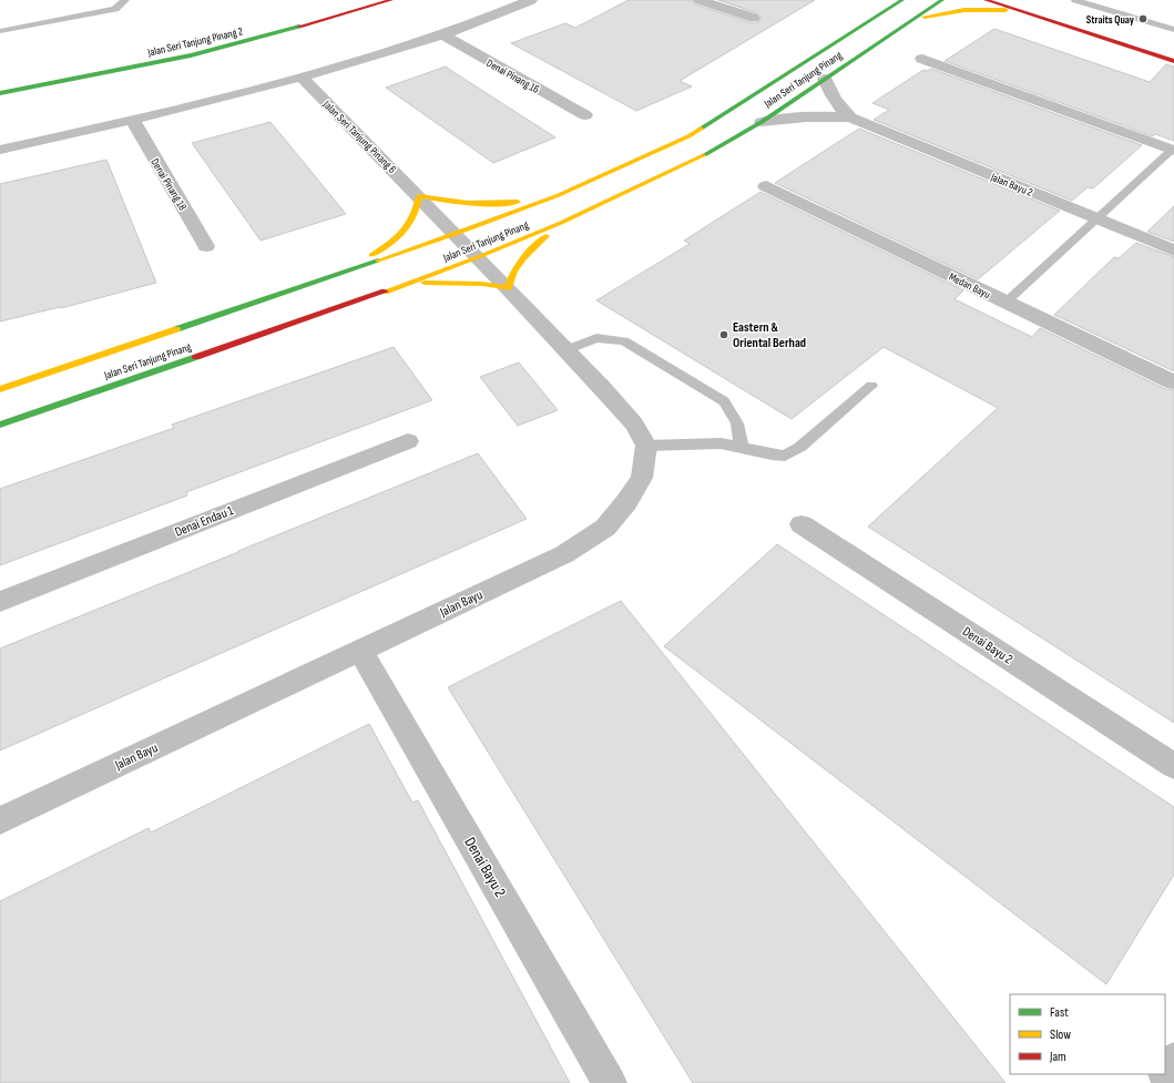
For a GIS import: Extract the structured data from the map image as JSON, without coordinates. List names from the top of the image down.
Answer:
{
  "streets": {
    "main road": ["Jalan Seri Tanjung Pinang 2", "Jalan Seri Tanjung Pinang"],
    "street": [
      "Denai Pinang 16",
      "Jalan Seri Tanjung Pinang 6",
      "Denai Pinang 18",
      "Jalan Bayu 2",
      "Medan Bayu",
      "Denai Endau 1",
      "Jalan Bayu",
      "Denai Bayu 2"
    ]
  },
  "crossings": [
    ["Jalan Seri Tanjung Pinang", "Jalan Seri Tanjung Pinang 6"],
    ["Jalan Bayu", "Denai Bayu 2"]
  ],
  "places": ["Straits Quay", "Eastern & Oriental Berhad"],
  "legend": ["Fast", "Slow", "Jam"]
}
